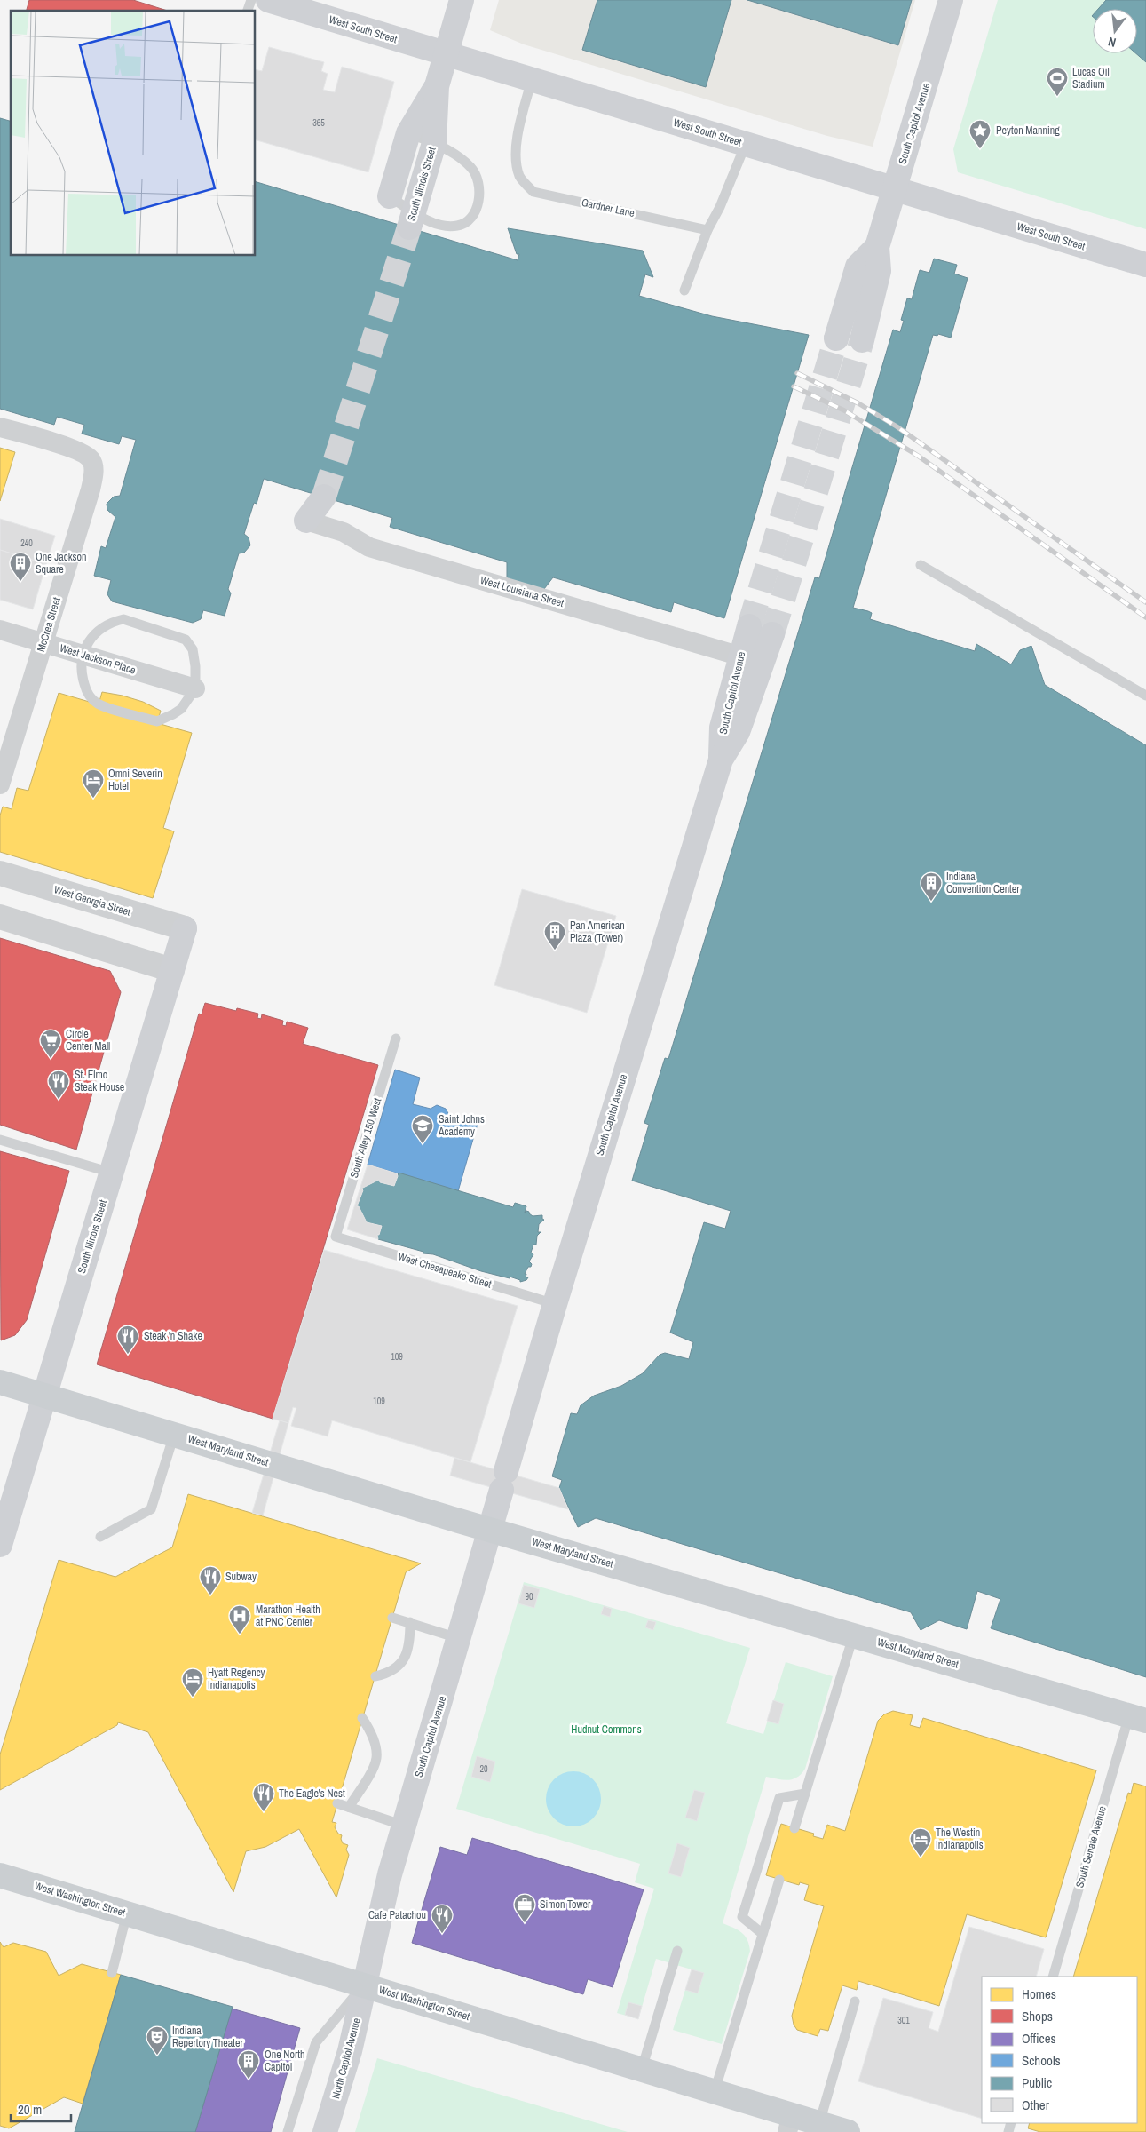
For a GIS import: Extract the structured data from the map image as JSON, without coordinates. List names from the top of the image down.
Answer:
{
  "streets": {
    "main road": [
      "West South Street",
      "South Capitol Avenue",
      "South Illinois Street",
      "West Maryland Street",
      "West Washington Street",
      "North Capitol Avenue"
    ],
    "street": [
      "West Louisiana Street",
      "McCrea Street",
      "West Jackson Place",
      "West Georgia Street"
    ],
    "lane": [
      "Gardner Lane",
      "South Alley 150 West",
      "West Chesapeake Street",
      "South Senate Avenue"
    ]
  },
  "crossings": [
    ["West South Street", "South Capitol Avenue"],
    ["West South Street", "South Illinois Street"],
    ["West South Street", "Gardner Lane"],
    ["South Capitol Avenue", "West Louisiana Street"],
    ["South Capitol Avenue", "West Chesapeake Street"],
    ["South Capitol Avenue", "West Maryland Street"],
    ["South Capitol Avenue", "West Washington Street"],
    ["South Capitol Avenue", "North Capitol Avenue"],
    ["South Illinois Street", "West Georgia Street"],
    ["South Illinois Street", "West Maryland Street"],
    ["McCrea Street", "West Jackson Place"],
    ["South Alley 150 West", "West Chesapeake Street"],
    ["West Maryland Street", "South Senate Avenue"],
    ["West Washington Street", "North Capitol Avenue"]
  ],
  "parks": ["Hudnut Commons"],
  "places": {
    "sports": ["Lucas Oil Stadium"],
    "place": ["Peyton Manning"],
    "building": [
      "One Jackson Square",
      "Indiana Convention Center",
      "Pan American Plaza (Tower)",
      "One North Capitol"
    ],
    "hotel": ["Omni Severin Hotel", "Hyatt Regency Indianapolis", "The Westin Indianapolis"],
    "supermarket": ["Circle Center Mall"],
    "restaurant": [
      "St. Elmo Steak House",
      "Steak 'n Shake",
      "Subway",
      "The Eagle's Nest",
      "Cafe Patachou"
    ],
    "school or university": ["Saint Johns Academy"],
    "hospital": ["Marathon Health at PNC Center"],
    "office": ["Simon Tower"],
    "theatre": ["Indiana Repertory Theater"]
  },
  "house_numbers": [
    "365",
    "240",
    "109",
    "109",
    "90",
    "20",
    "301"
  ],
  "legend": [
    "Homes",
    "Shops",
    "Offices",
    "Schools",
    "Public",
    "Other"
  ],
  "scale_bar": "20 m",
  "north": "bottom"
}
